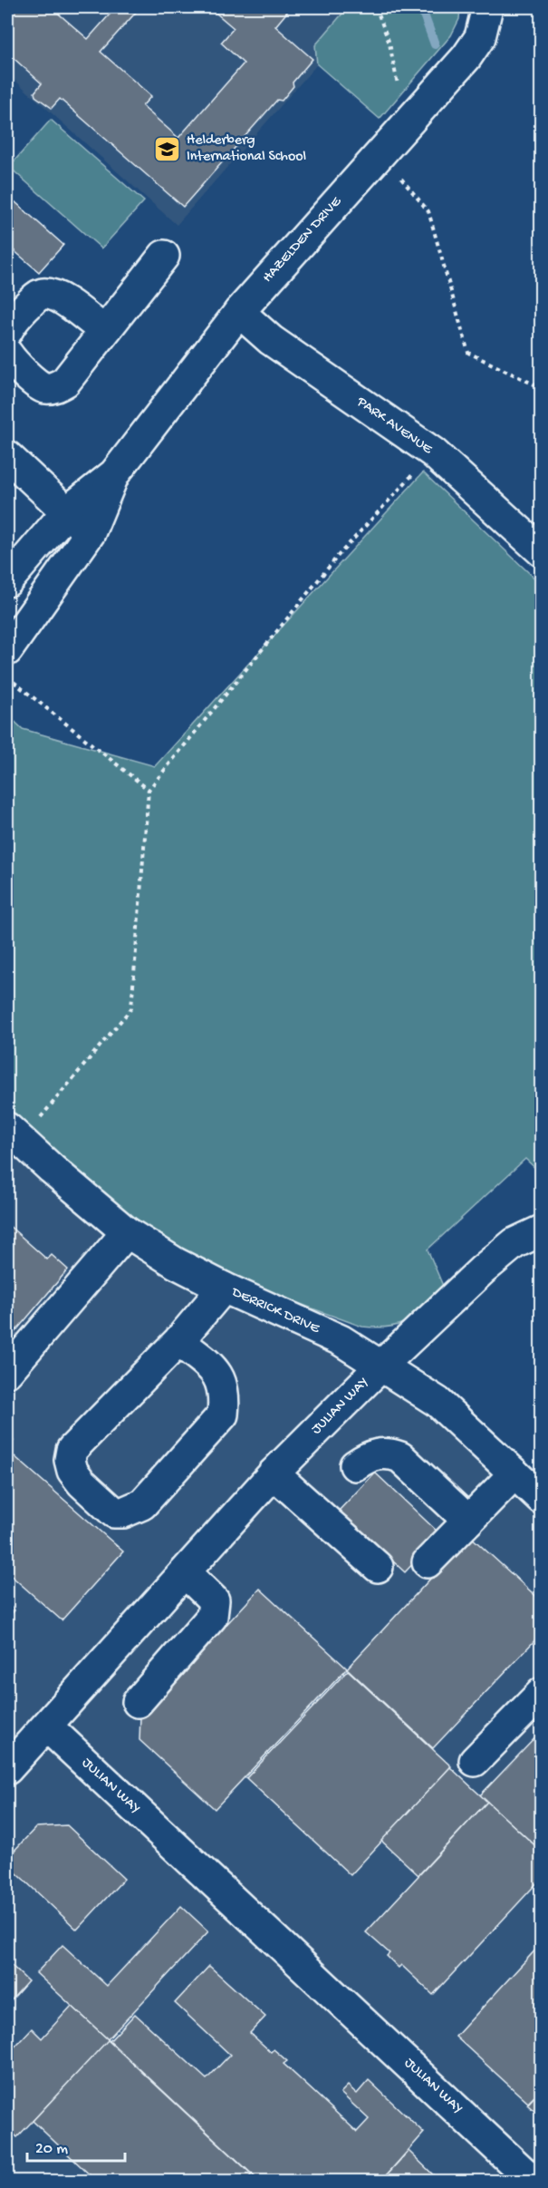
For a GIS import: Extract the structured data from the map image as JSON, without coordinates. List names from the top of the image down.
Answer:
{
  "streets": {
    "street": [
      "HAZELDEN DRIVE",
      "PARK AVENUE",
      "DERRICK DRIVE",
      "JULIAN WAY"
    ]
  },
  "crossings": [
    ["HAZELDEN DRIVE", "PARK AVENUE"],
    ["DERRICK DRIVE", "JULIAN WAY"]
  ],
  "places": {
    "school or university": ["Helderberg International School"]
  },
  "scale_bar": "20 m"
}
